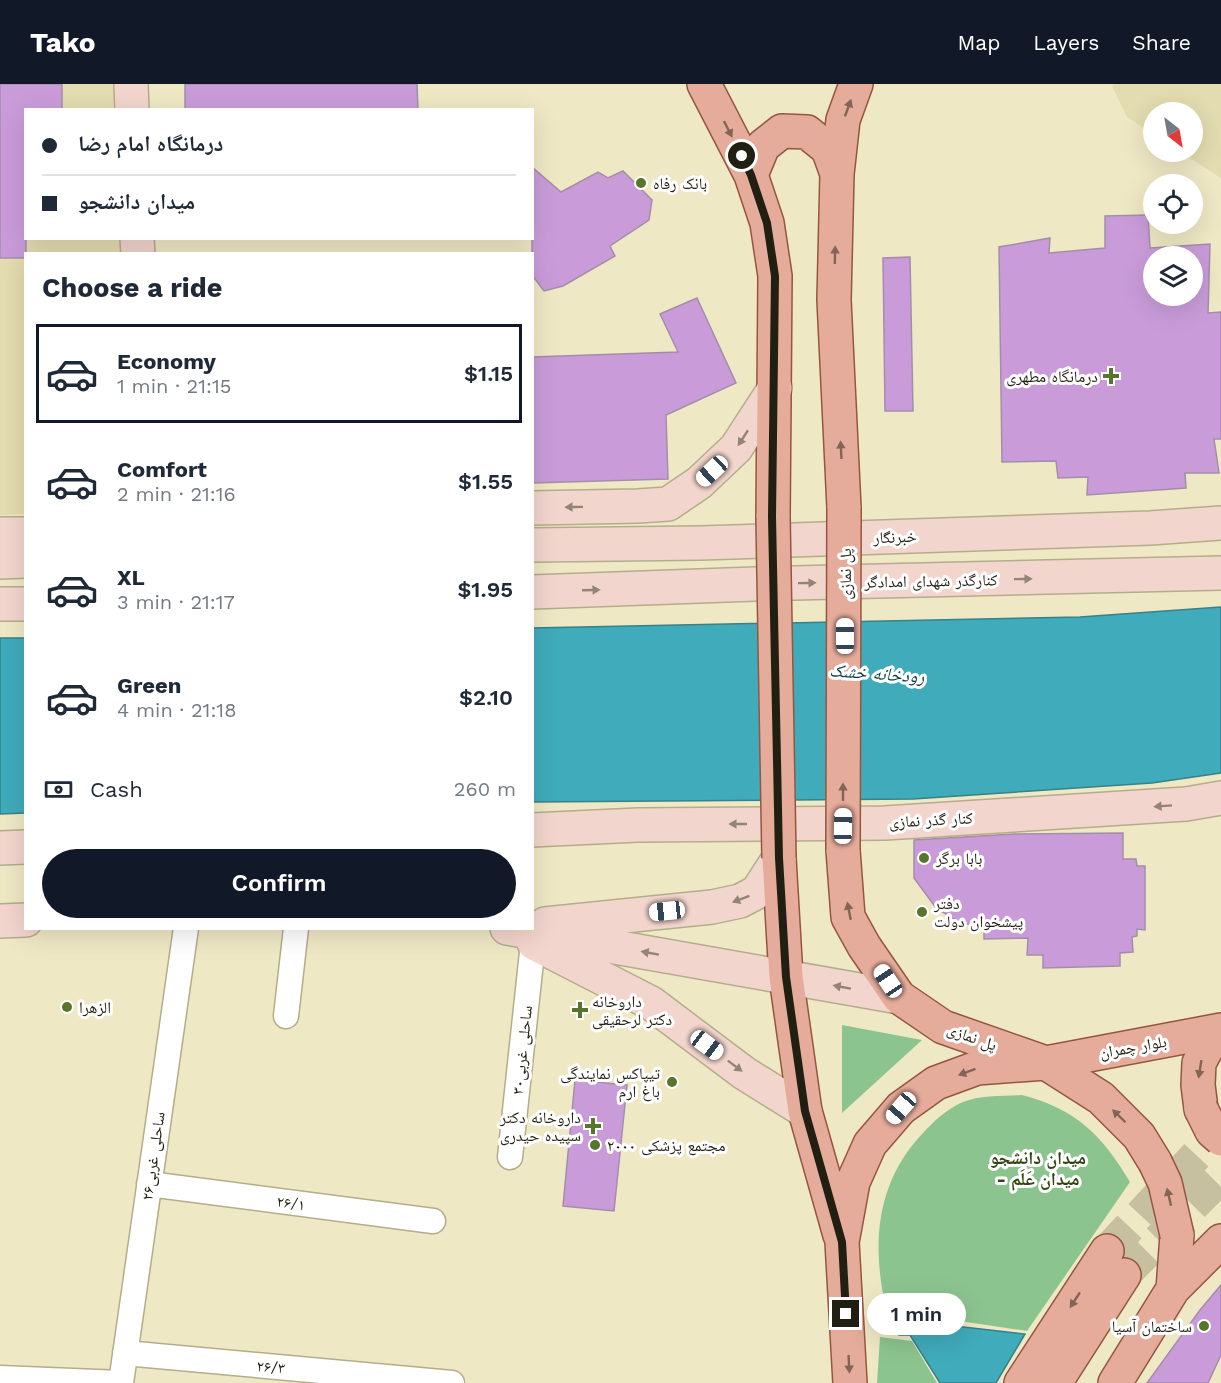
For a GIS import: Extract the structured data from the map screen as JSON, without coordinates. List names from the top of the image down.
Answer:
{
  "streets": {
    "main road": [
      "خبرنگار",
      "پل نمازی",
      "کنارگذر شهدای امدادگر",
      "کنار گذر نمازی",
      "بلوار چمران"
    ],
    "street": [
      "ساحلی غربی۳۰",
      "ساحلی غربی۲۶",
      "۲۶/۱",
      "۲۶/۳"
    ]
  },
  "crossings": [
    ["پل نمازی", "بلوار چمران"],
    ["ساحلی غربی۲۶", "۲۶/۱"],
    ["ساحلی غربی۲۶", "۲۶/۳"]
  ],
  "one_way": ["کنارگذر شهدای امدادگر", "بلوار چمران"],
  "districts": ["میدان دانشجو - میدان عَلَم"],
  "water": ["رودخانه خشک"],
  "places": {
    "other": [
      "بانک رفاه",
      "بابا برگر",
      "دفتر پیشخوان دولت",
      "الزهرا",
      "تیپاکس نمایندگی باغ ارم",
      "مجتمع پزشکی ۲۰۰۰",
      "ساختمان آسیا"
    ],
    "health": ["درمانگاه مطهری", "داروخانه دکتر لرحقیقی", "داروخانه دکتر سپیده حیدری"]
  },
  "north": "bottom right",
  "page": {
    "header": "Tako",
    "nav": ["Map", "Layers", "Share"],
    "banner": ["درمانگاه امام رضا", "میدان دانشجو"],
    "heading": "Choose a ride",
    "list": [
      {
        "name": "Economy",
        "note": "1 min · 21:15",
        "value": "$1.15"
      },
      {
        "name": "Comfort",
        "note": "2 min · 21:16",
        "value": "$1.55"
      },
      {
        "name": "XL",
        "note": "3 min · 21:17",
        "value": "$1.95"
      },
      {
        "name": "Green",
        "note": "4 min · 21:18",
        "value": "$2.10"
      }
    ],
    "pay": ["Cash", "260 m"],
    "buttons": "Confirm",
    "bubble": "1 min"
  }
}
